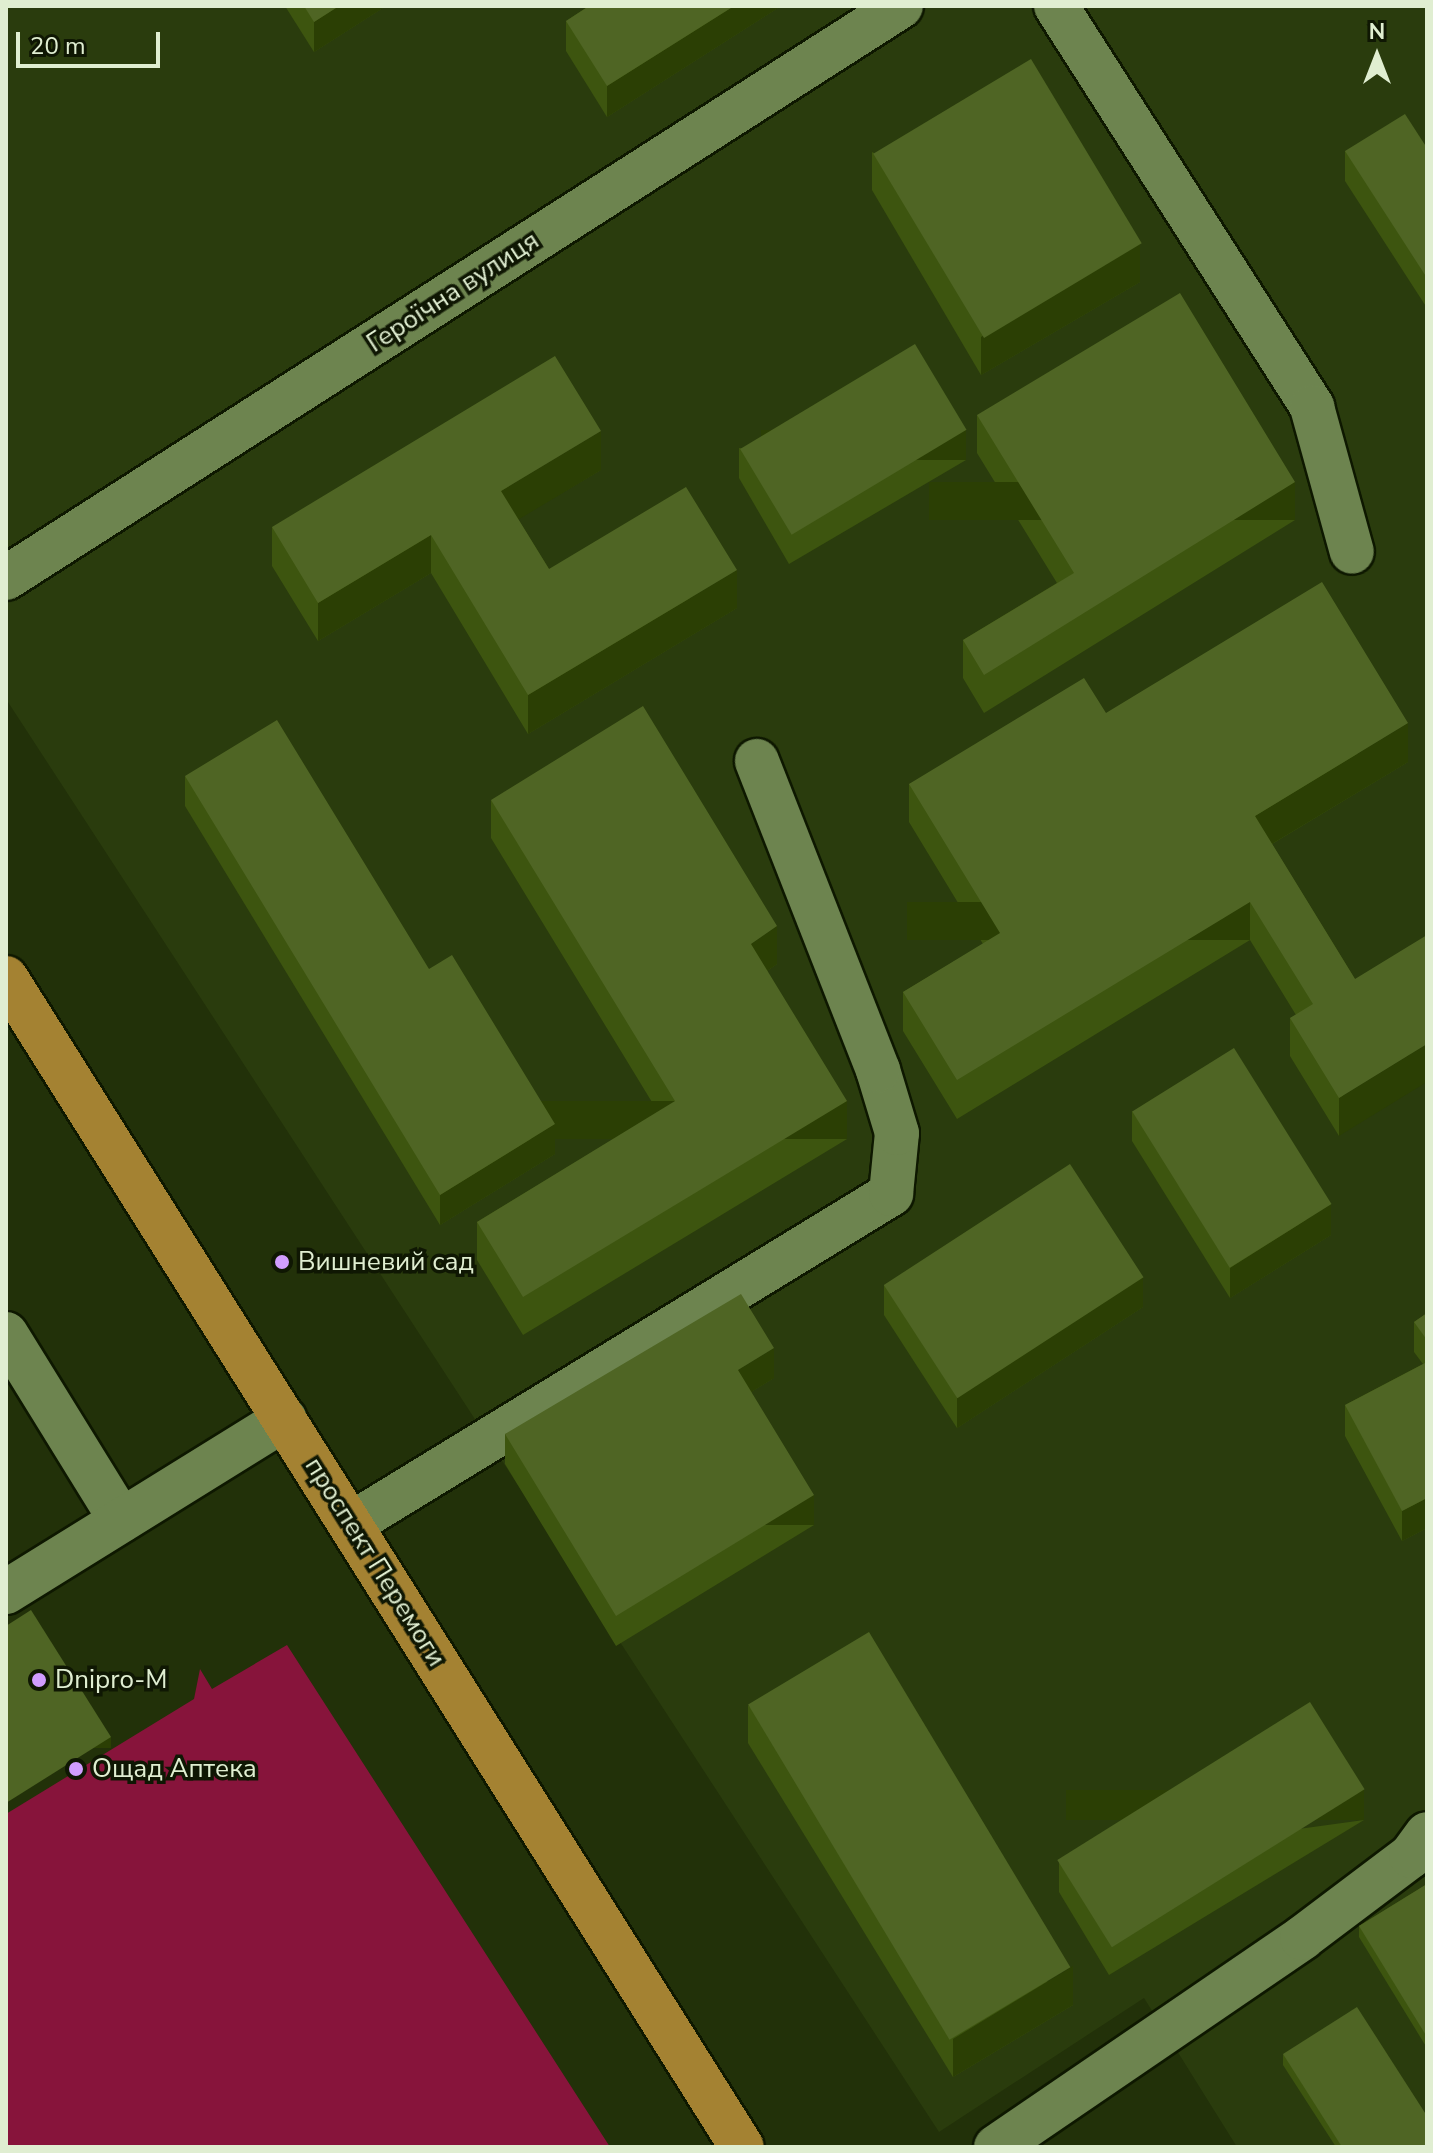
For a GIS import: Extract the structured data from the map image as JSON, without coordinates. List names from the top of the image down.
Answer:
{
  "streets": {
    "main road": ["проспект Перемоги"],
    "street": ["Героїчна вулиця"]
  },
  "places": ["Вишневий сад", "Dnipro-M", "Ощад Аптека"],
  "scale_bar": "20 m",
  "north": "top"
}
